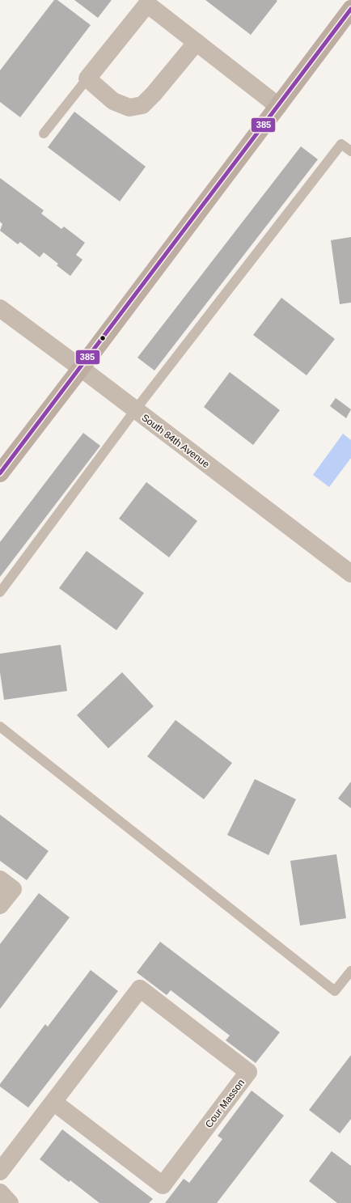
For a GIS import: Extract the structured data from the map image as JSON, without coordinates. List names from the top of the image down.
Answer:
{
  "streets": {
    "street": ["South 84th Avenue", "Cour Masson"]
  },
  "lines": ["transit line 385"]
}
